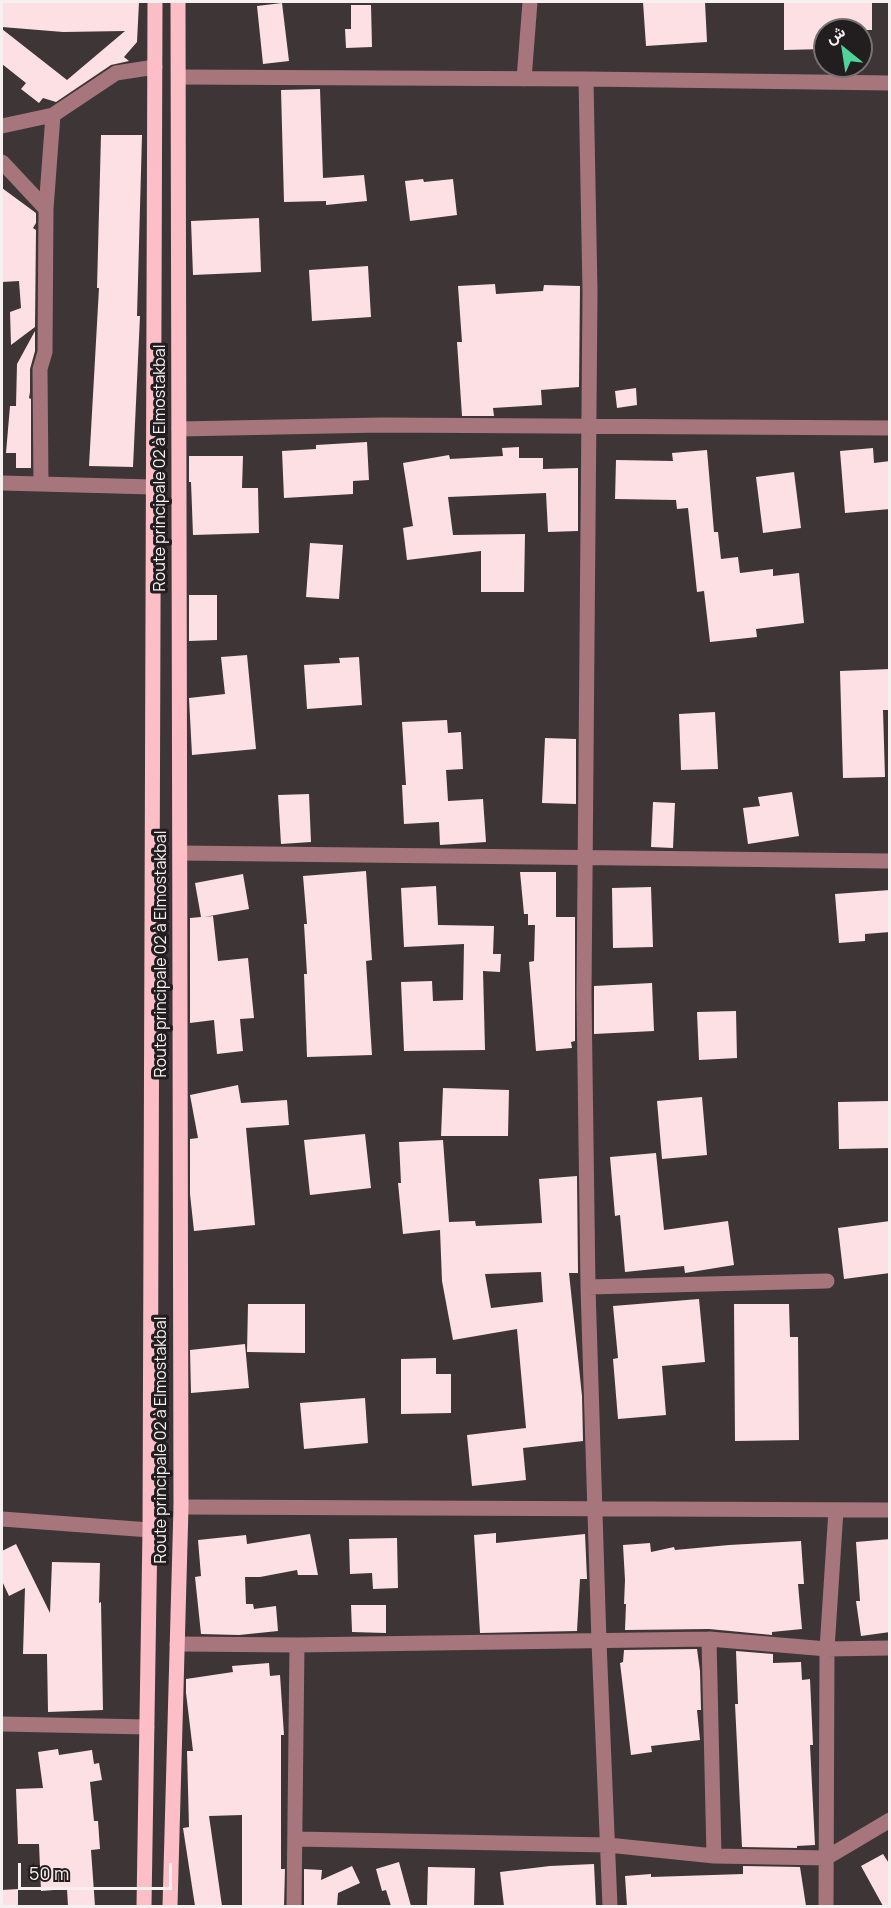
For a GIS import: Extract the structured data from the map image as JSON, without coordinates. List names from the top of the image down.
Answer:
{
  "streets": {
    "main road": ["Route principale 02 à Elmostakbal"]
  },
  "scale_bar": "50 m",
  "north": "top left"
}
